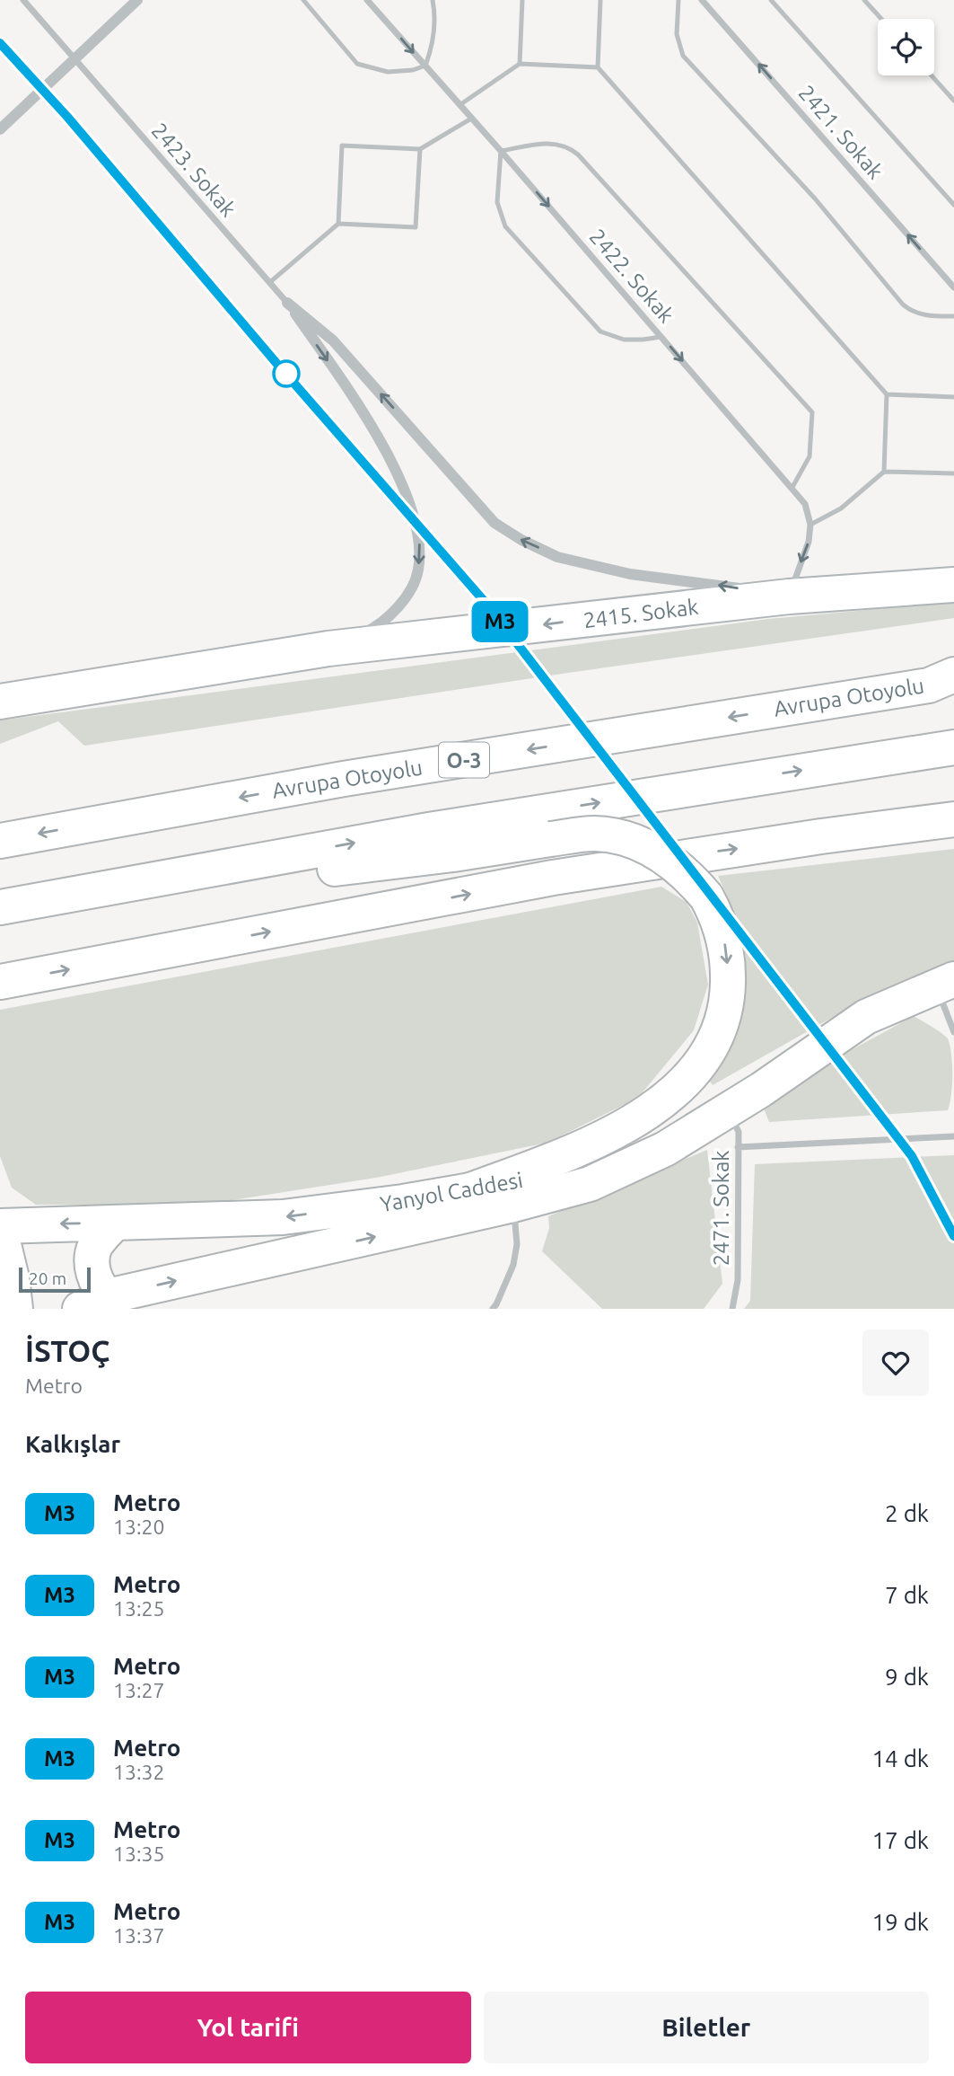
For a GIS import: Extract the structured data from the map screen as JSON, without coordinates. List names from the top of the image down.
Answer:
{
  "streets": {
    "main road": [
      "2415. Sokak",
      "Avrupa Otoyolu",
      "O-3",
      "Yanyol Caddesi"
    ],
    "street": [
      "2421. Sokak",
      "2423. Sokak",
      "2422. Sokak",
      "2471. Sokak"
    ]
  },
  "one_way": ["2421. Sokak", "2422. Sokak"],
  "lines": ["metro line M3"],
  "scale_bar": "20 m",
  "page": {
    "on_map": "M3",
    "scale": "20 m",
    "heading": [
      ["İSTOÇ", "Metro"],
      "Kalkışlar"
    ],
    "list": [
      {
        "mark": "M3",
        "name": "Metro",
        "note": "13:20",
        "value": "2 dk"
      },
      {
        "mark": "M3",
        "name": "Metro",
        "note": "13:25",
        "value": "7 dk"
      },
      {
        "mark": "M3",
        "name": "Metro",
        "note": "13:27",
        "value": "9 dk"
      },
      {
        "mark": "M3",
        "name": "Metro",
        "note": "13:32",
        "value": "14 dk"
      },
      {
        "mark": "M3",
        "name": "Metro",
        "note": "13:35",
        "value": "17 dk"
      },
      {
        "mark": "M3",
        "name": "Metro",
        "note": "13:37",
        "value": "19 dk"
      }
    ],
    "buttons": ["Yol tarifi", "Biletler"]
  }
}
